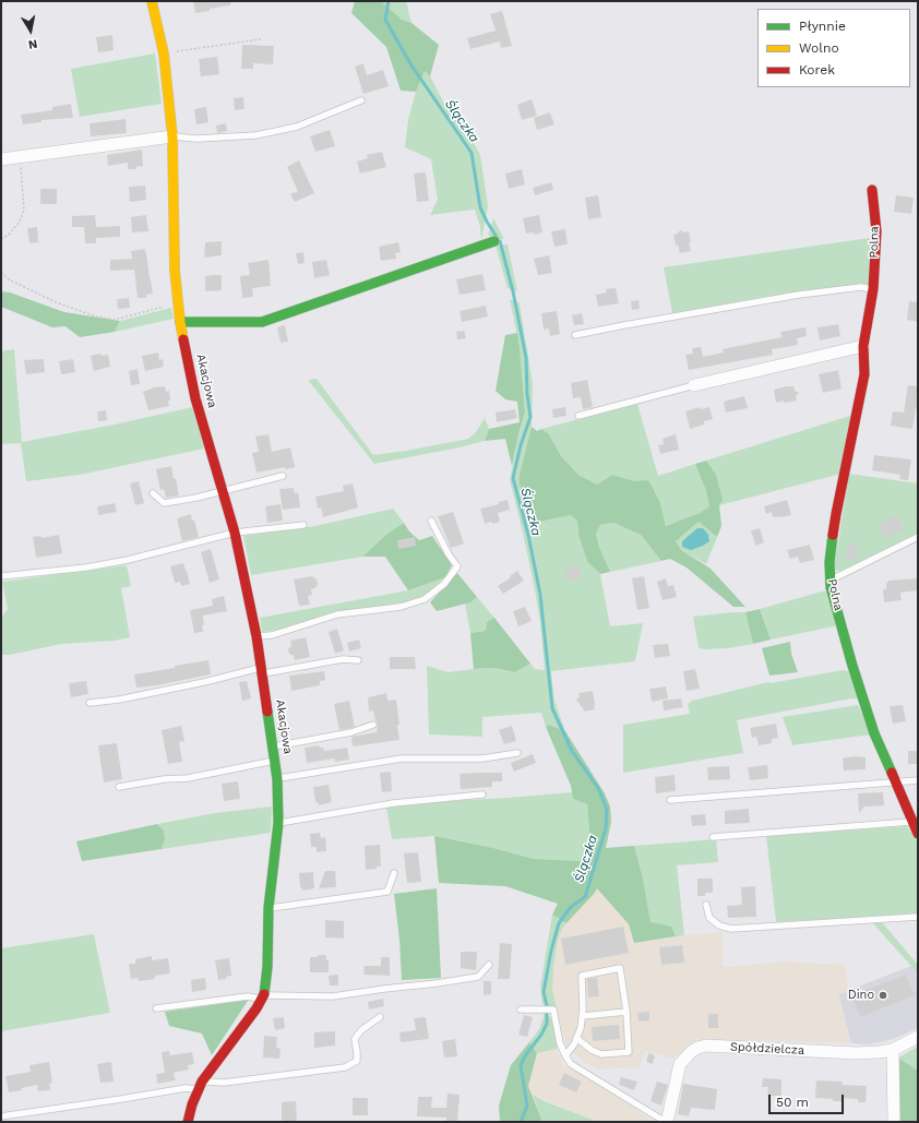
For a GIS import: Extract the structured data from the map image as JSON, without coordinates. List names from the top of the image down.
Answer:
{
  "streets": {
    "street": ["Polna", "Akacjowa", "Spółdzielcza"]
  },
  "water": ["Ślączka"],
  "places": ["Dino"],
  "legend": ["Płynnie", "Wolno", "Korek"],
  "scale_bar": "50 m",
  "north": "bottom"
}
